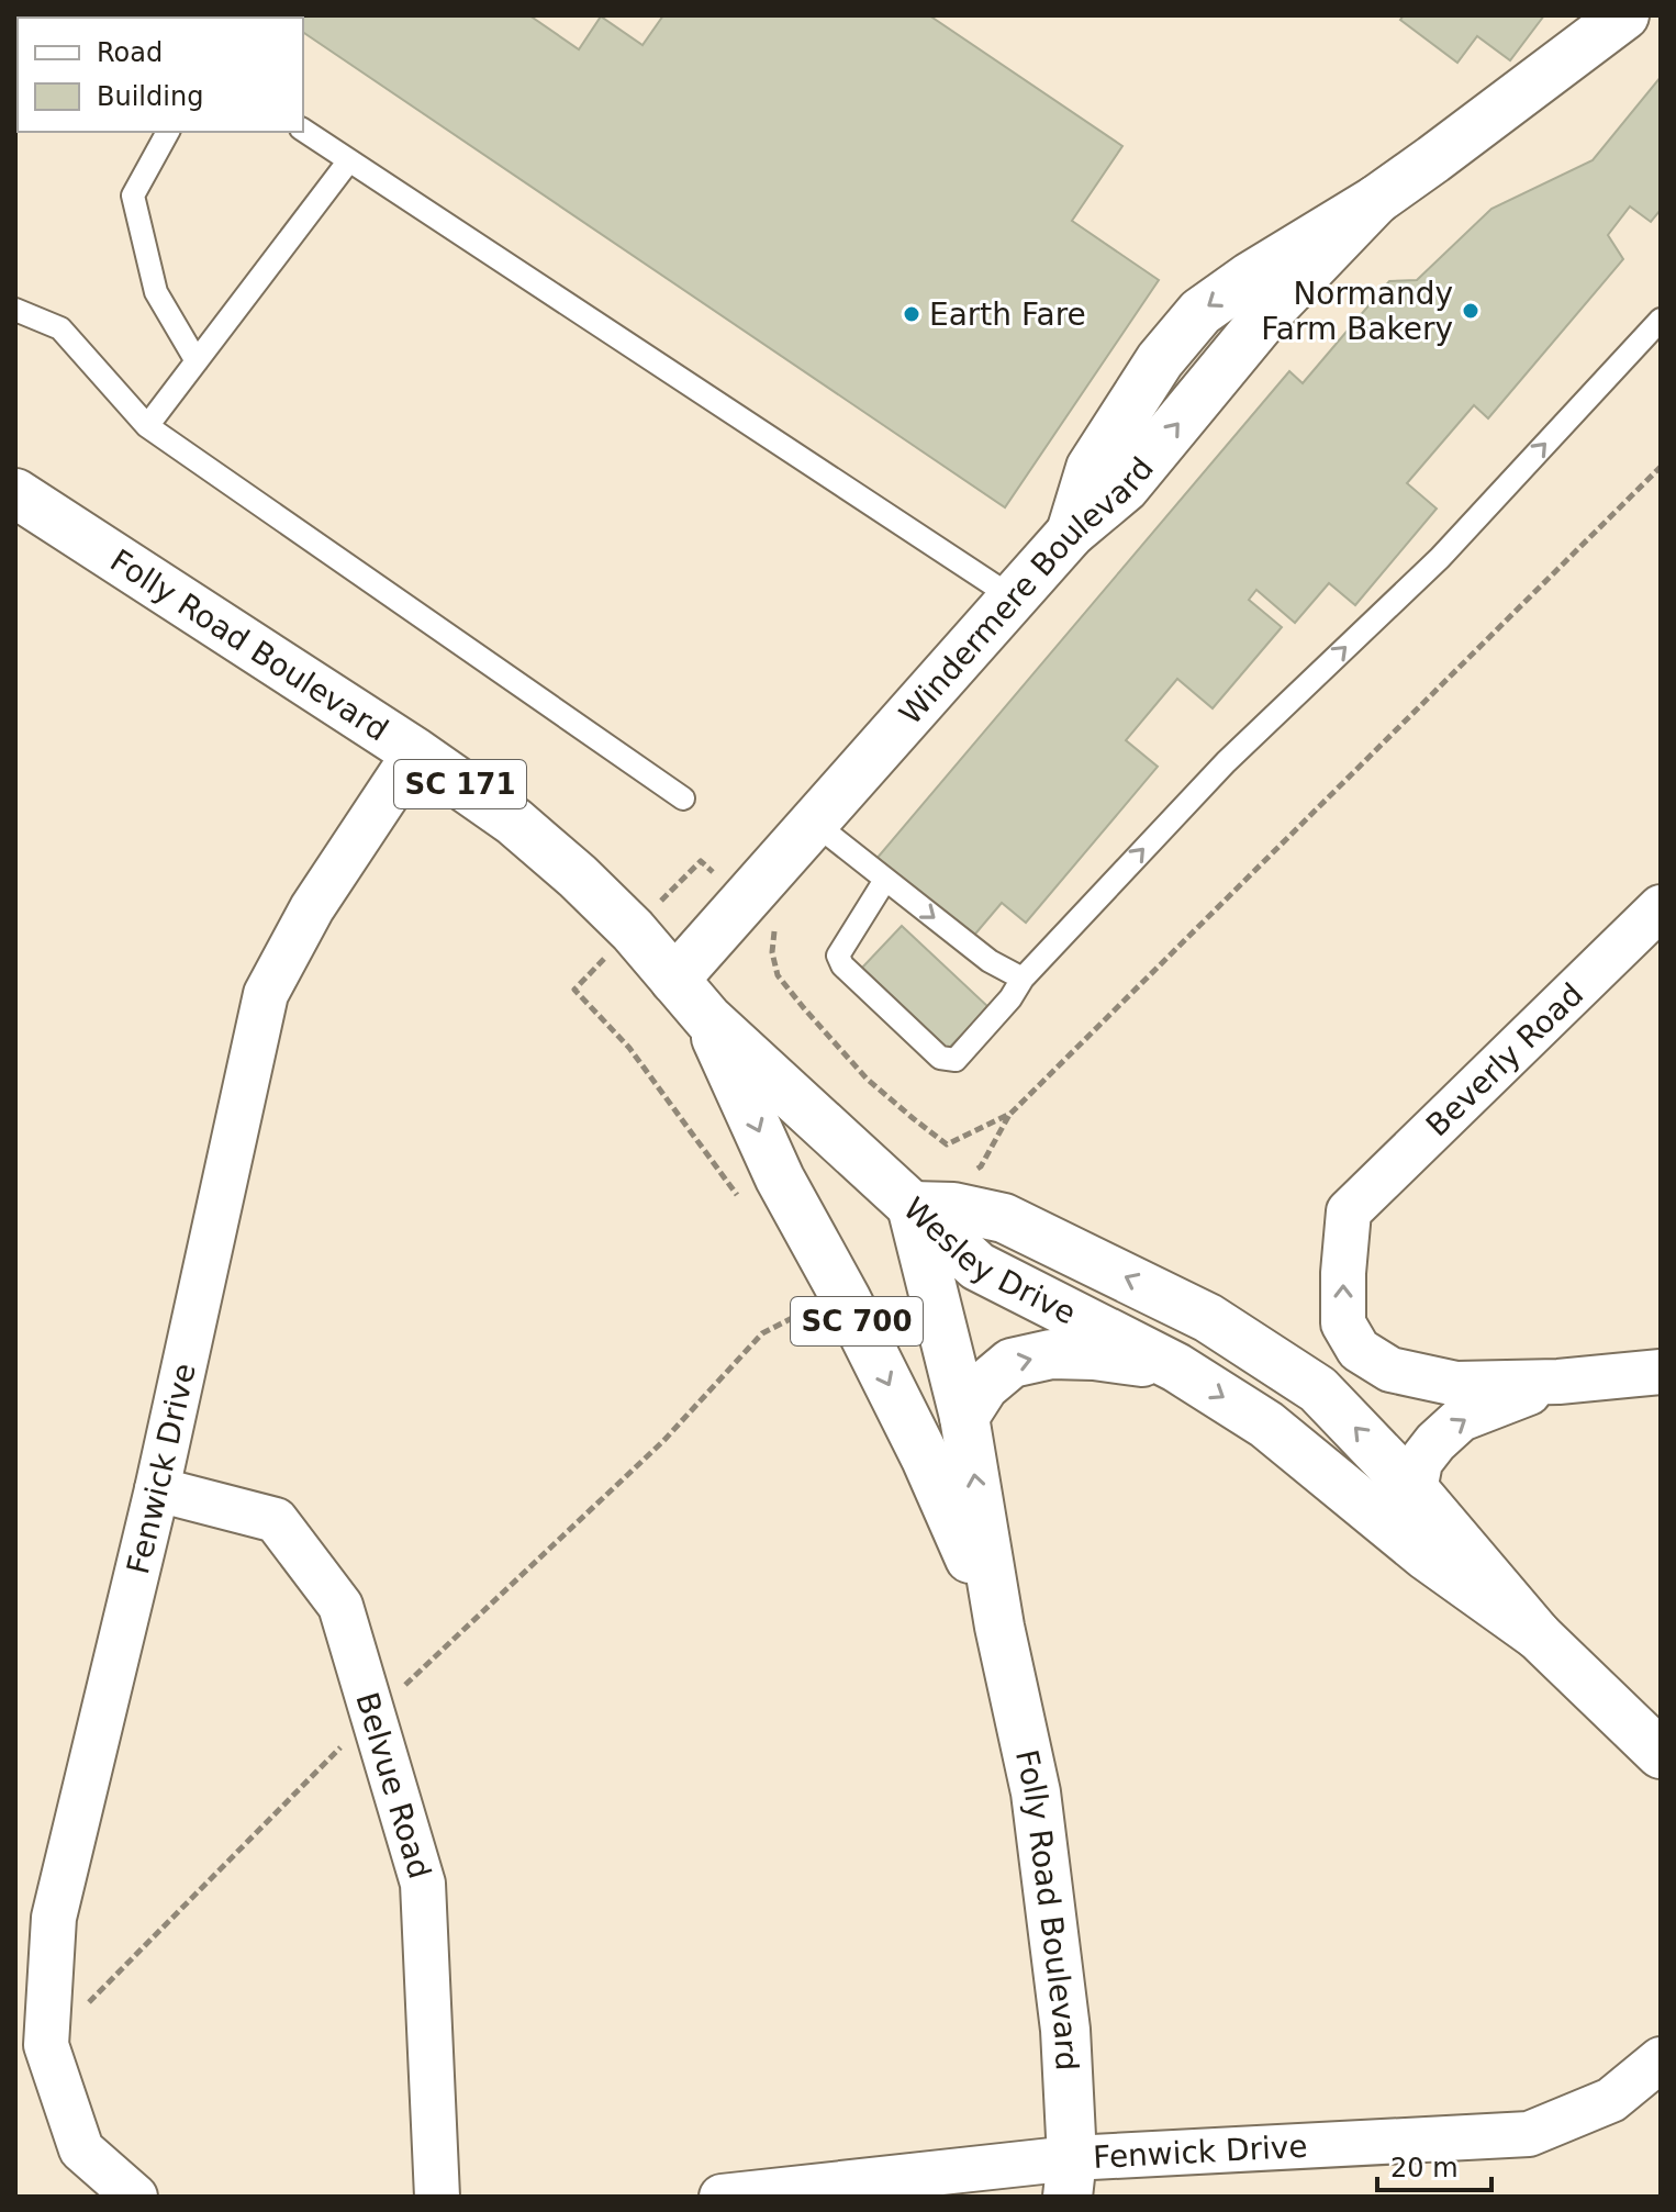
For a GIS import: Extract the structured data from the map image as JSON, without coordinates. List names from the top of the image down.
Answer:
{
  "streets": {
    "main road": [
      "Windermere Boulevard",
      "Folly Road Boulevard",
      "SC 171",
      "Wesley Drive",
      "SC 700"
    ],
    "street": ["Beverly Road", "Fenwick Drive", "Belvue Road"]
  },
  "crossings": [
    ["Windermere Boulevard", "Folly Road Boulevard"],
    ["Folly Road Boulevard", "Wesley Drive"],
    ["Folly Road Boulevard", "Fenwick Drive"],
    ["Fenwick Drive", "Belvue Road"]
  ],
  "places": ["Normandy Farm Bakery", "Earth Fare"],
  "legend": ["Road", "Building"],
  "scale_bar": "20 m"
}
